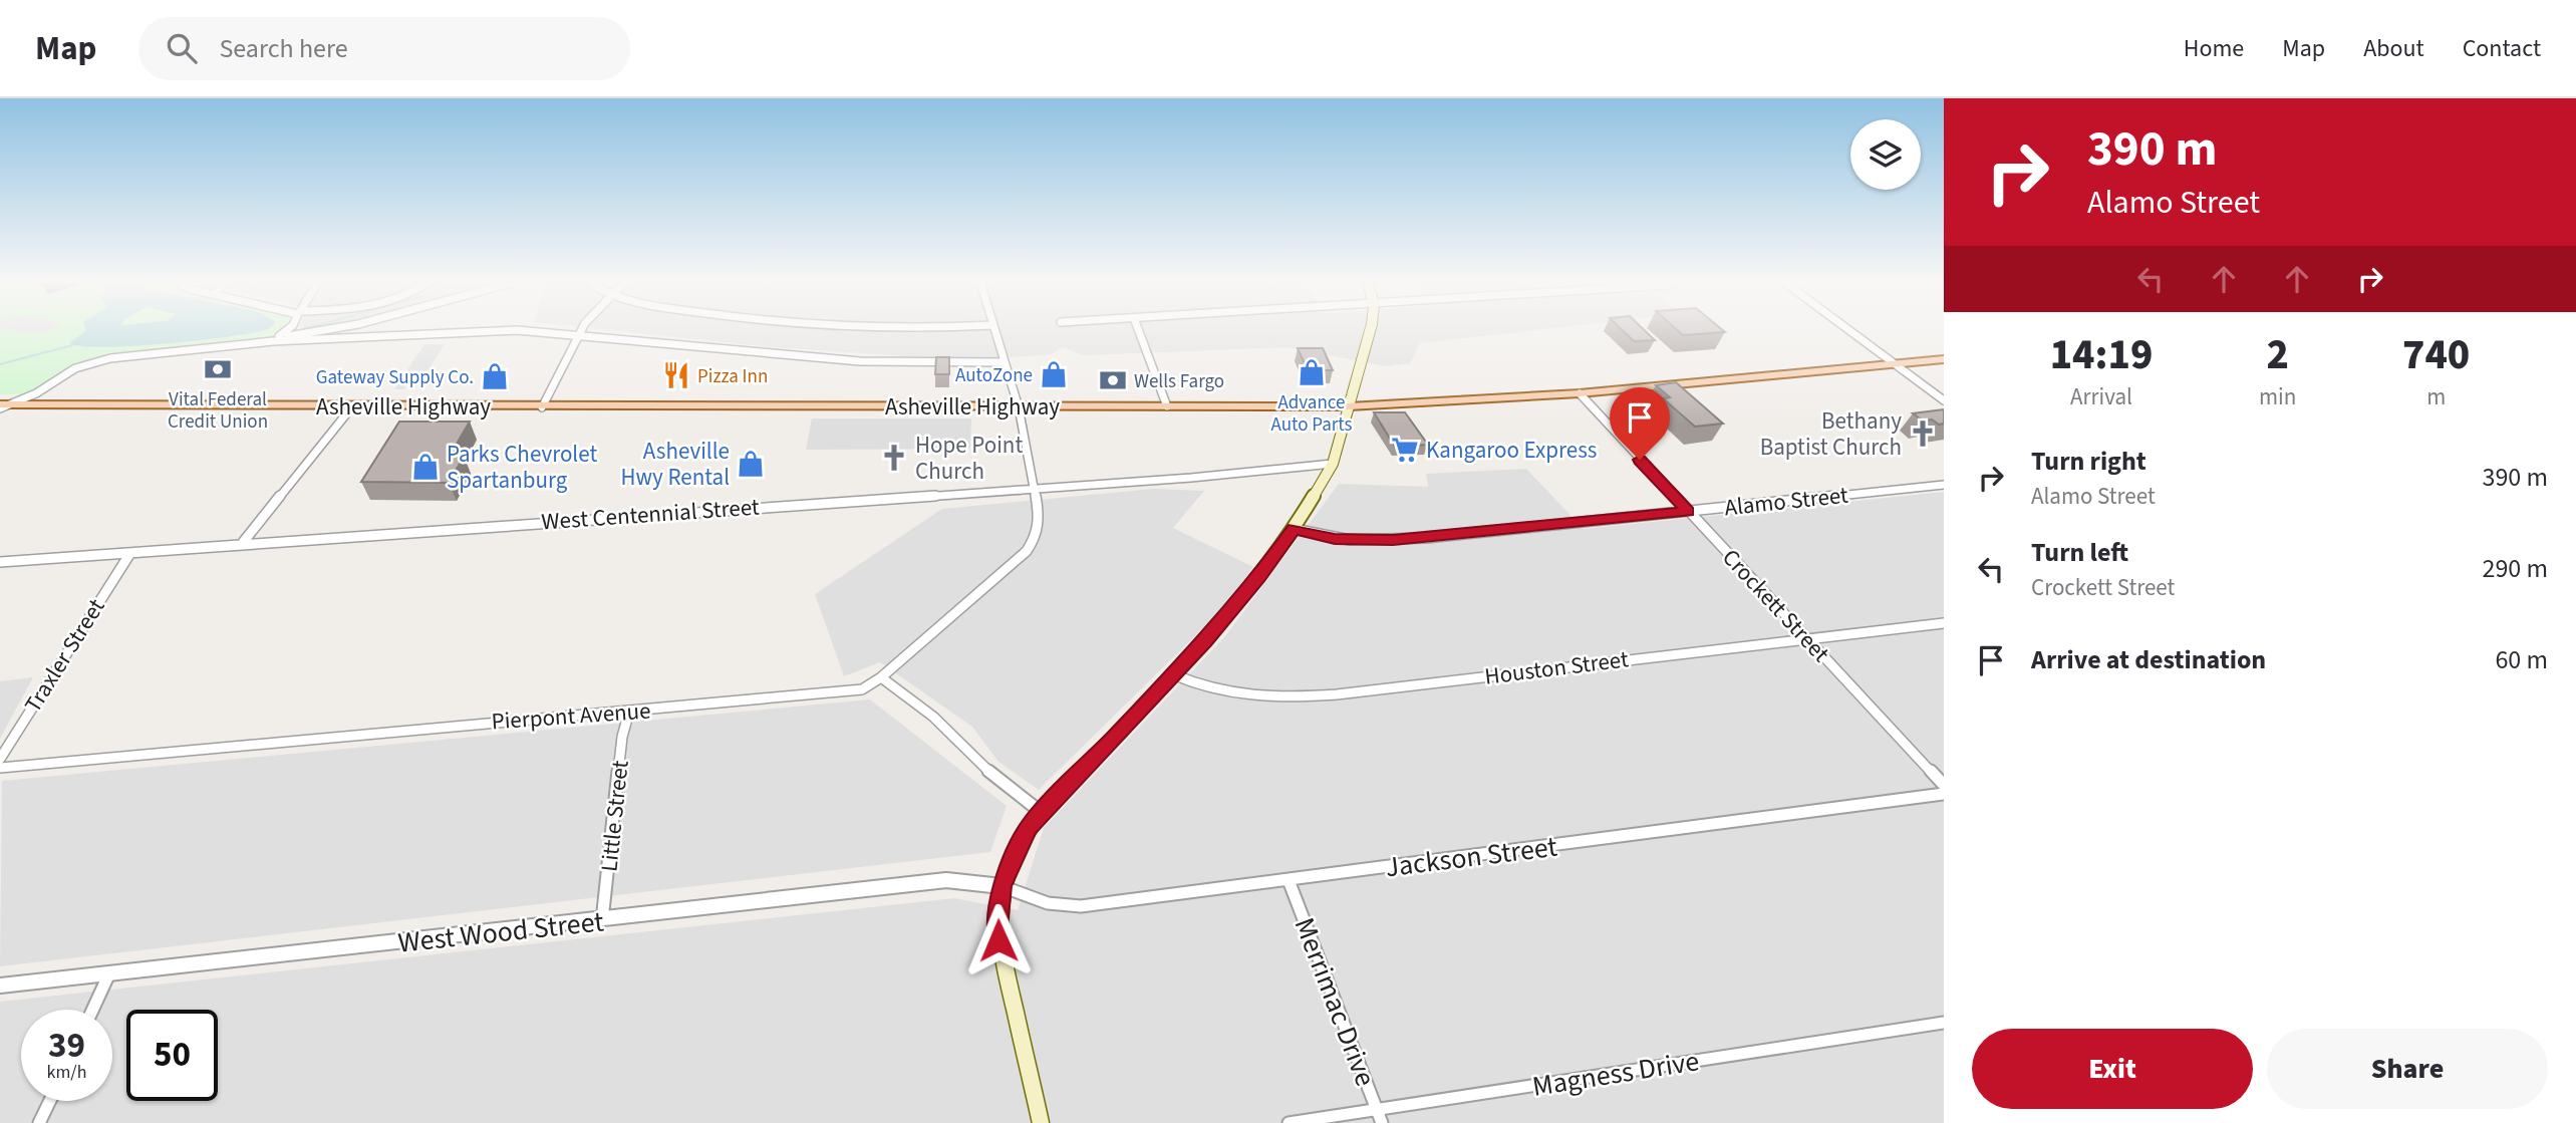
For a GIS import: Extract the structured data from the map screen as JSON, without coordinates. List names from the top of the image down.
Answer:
{
  "streets": {
    "main road": ["Asheville Highway"],
    "street": [
      "Alamo Street",
      "West Centennial Street",
      "Crockett Street",
      "Traxler Street",
      "Houston Street",
      "Pierpont Avenue",
      "Little Street",
      "Jackson Street",
      "West Wood Street",
      "Merrimac Drive",
      "Magness Drive"
    ]
  },
  "crossings": [
    ["Asheville Highway", "Crockett Street"],
    ["Asheville Highway", "Pierpont Avenue"],
    ["Alamo Street", "Crockett Street"],
    ["West Centennial Street", "Traxler Street"],
    ["West Centennial Street", "Pierpont Avenue"],
    ["Crockett Street", "Houston Street"],
    ["Pierpont Avenue", "Little Street"],
    ["Little Street", "West Wood Street"],
    ["Jackson Street", "West Wood Street"],
    ["Jackson Street", "Merrimac Drive"],
    ["Merrimac Drive", "Magness Drive"]
  ],
  "places": {
    "bank": ["Vital Federal Credit Union", "Wells Fargo"],
    "shop": [
      "Advance Auto Parts",
      "AutoZone",
      "Gateway Supply Co.",
      "Asheville Hwy Rental",
      "Parks Chevrolet Spartanburg"
    ],
    "restaurant": ["Pizza Inn"],
    "church": ["Bethany Baptist Church", "Hope Point Church"],
    "supermarket": ["Kangaroo Express"]
  },
  "page": {
    "header": "Map",
    "search": "Search here",
    "nav": [
      "Home",
      "Map",
      "About",
      "Contact"
    ],
    "turn": ["390 m", "Alamo Street"],
    "eta": [
      "14:19",
      "Arrival",
      "2",
      "min",
      "740",
      "m"
    ],
    "list": [
      {
        "name": "Turn right",
        "note": "Alamo Street",
        "value": "390 m"
      },
      {
        "name": "Turn left",
        "note": "Crockett Street",
        "value": "290 m"
      },
      {
        "name": "Arrive at destination",
        "value": "60 m"
      }
    ],
    "speed": "39 km/h",
    "limit": "50",
    "buttons": ["Exit", "Share"]
  }
}
